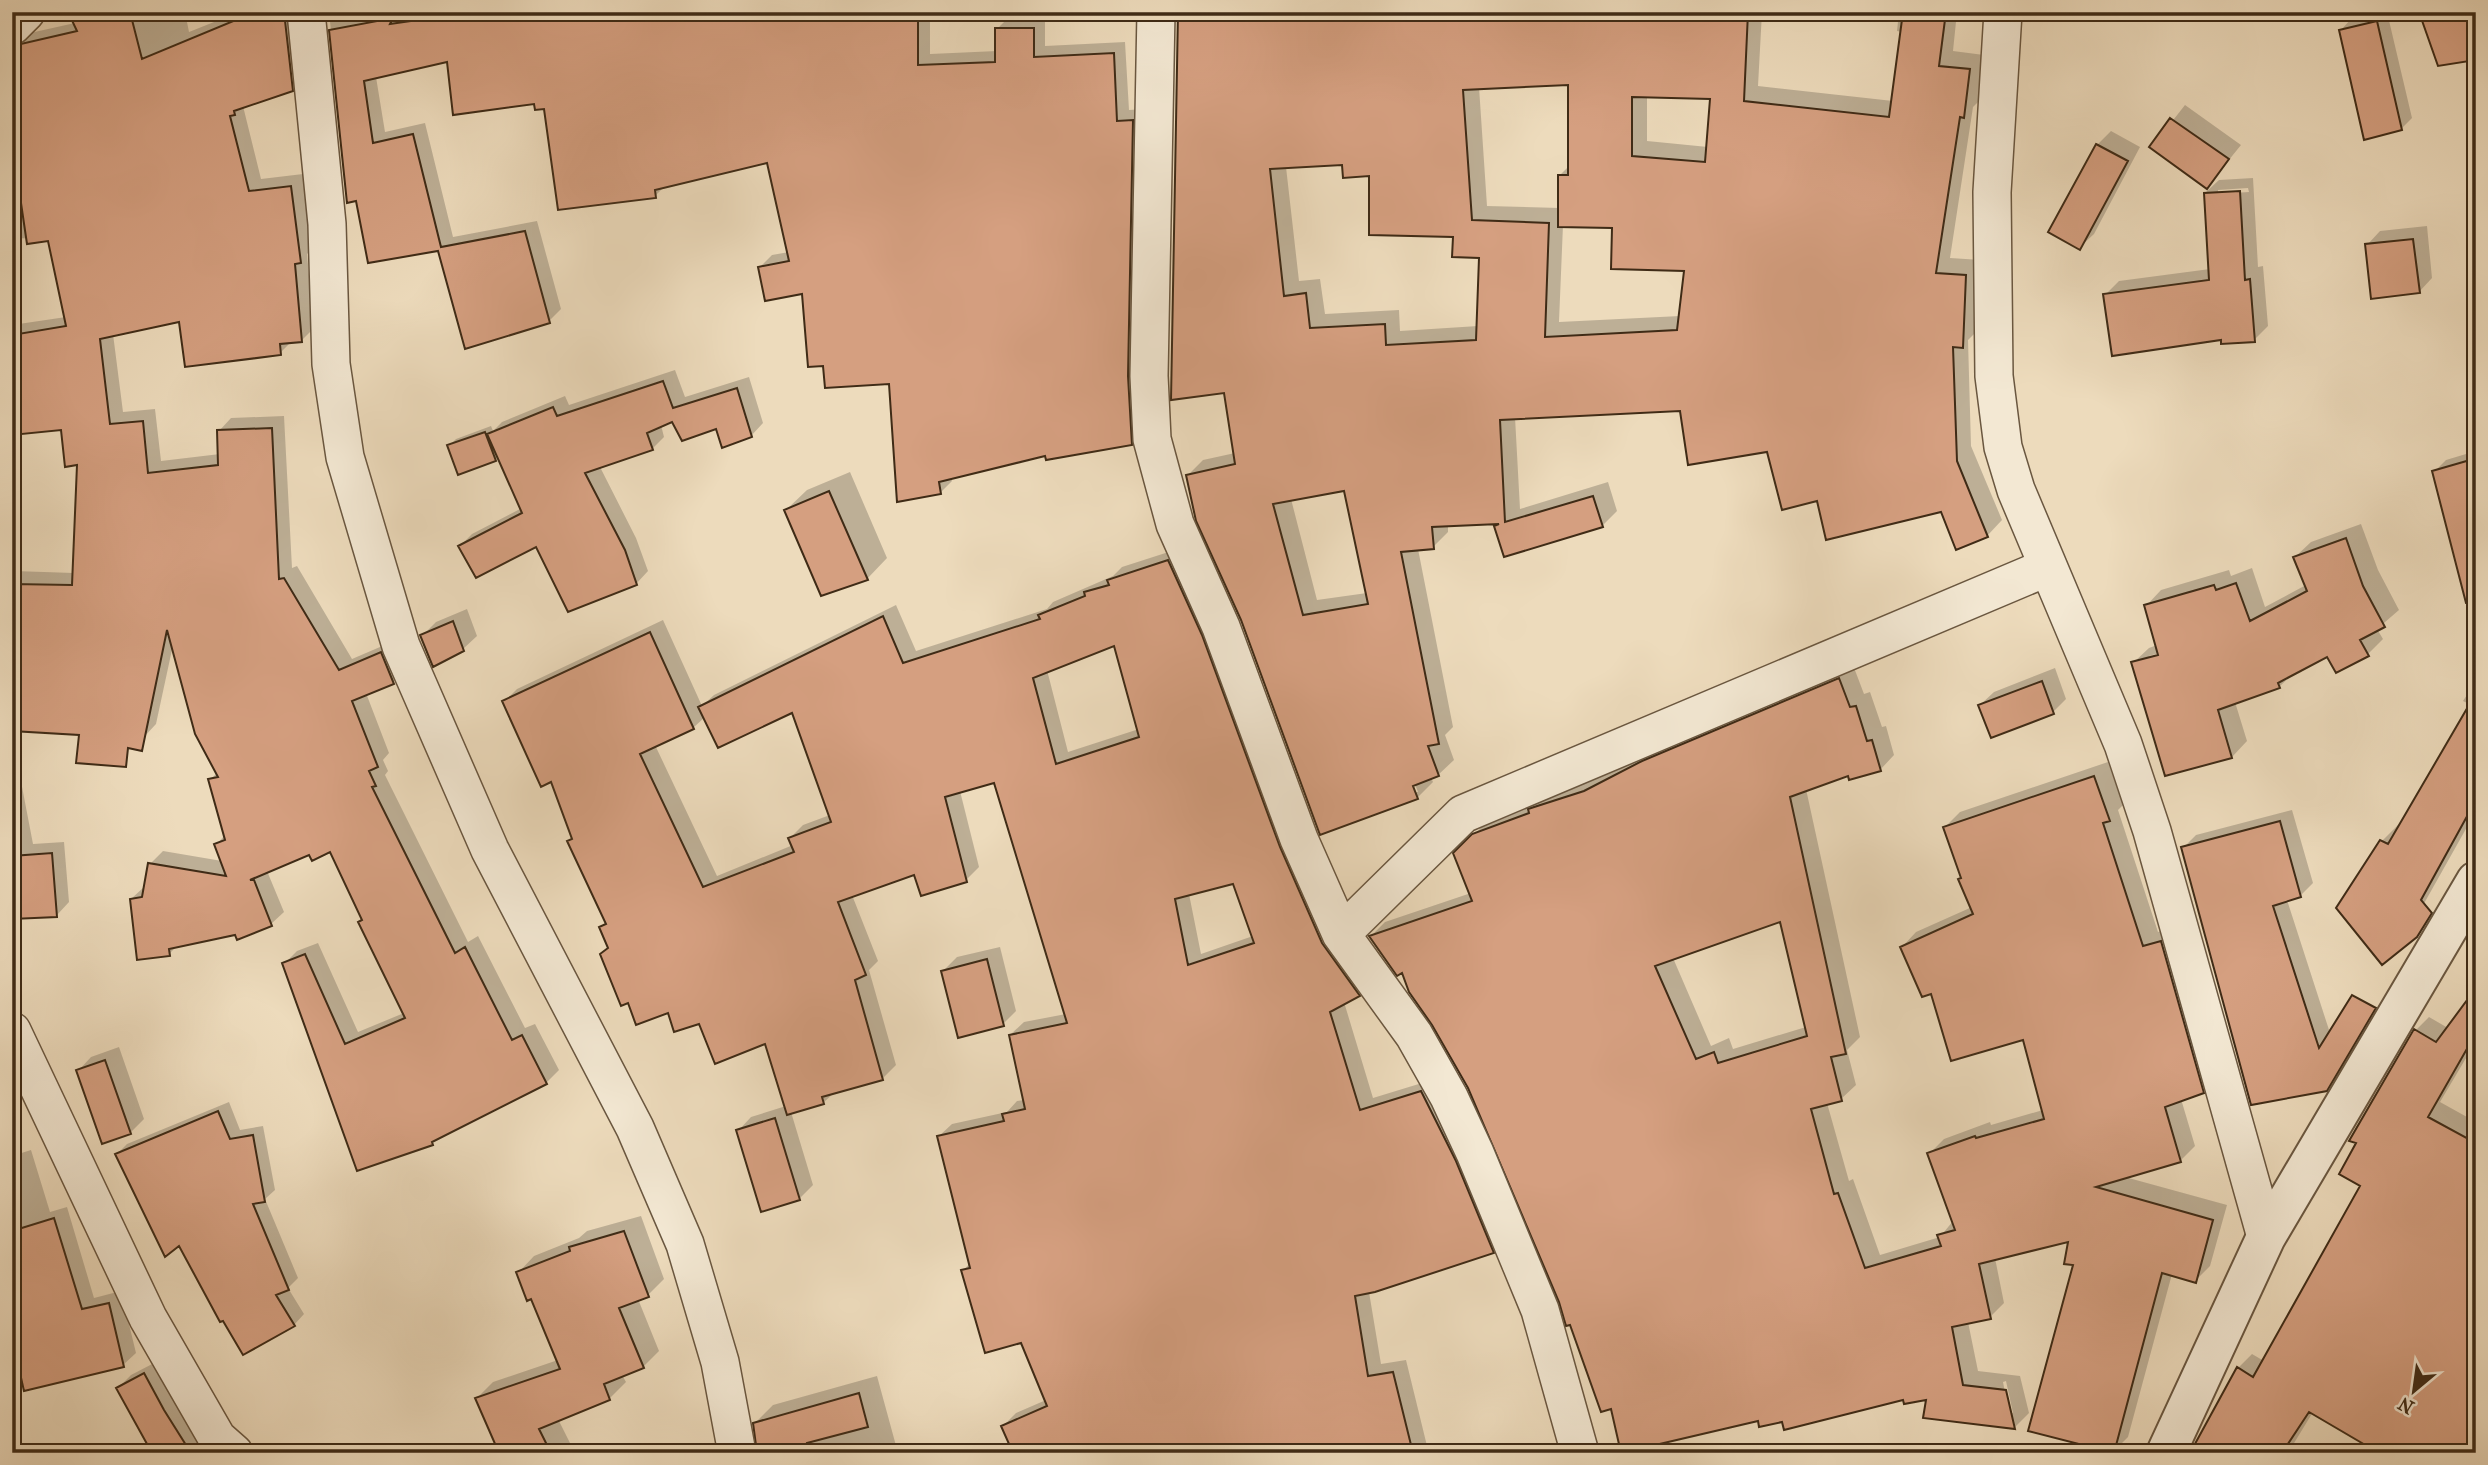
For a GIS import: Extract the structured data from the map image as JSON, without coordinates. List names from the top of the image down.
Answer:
{
  "north": "bottom left"
}
